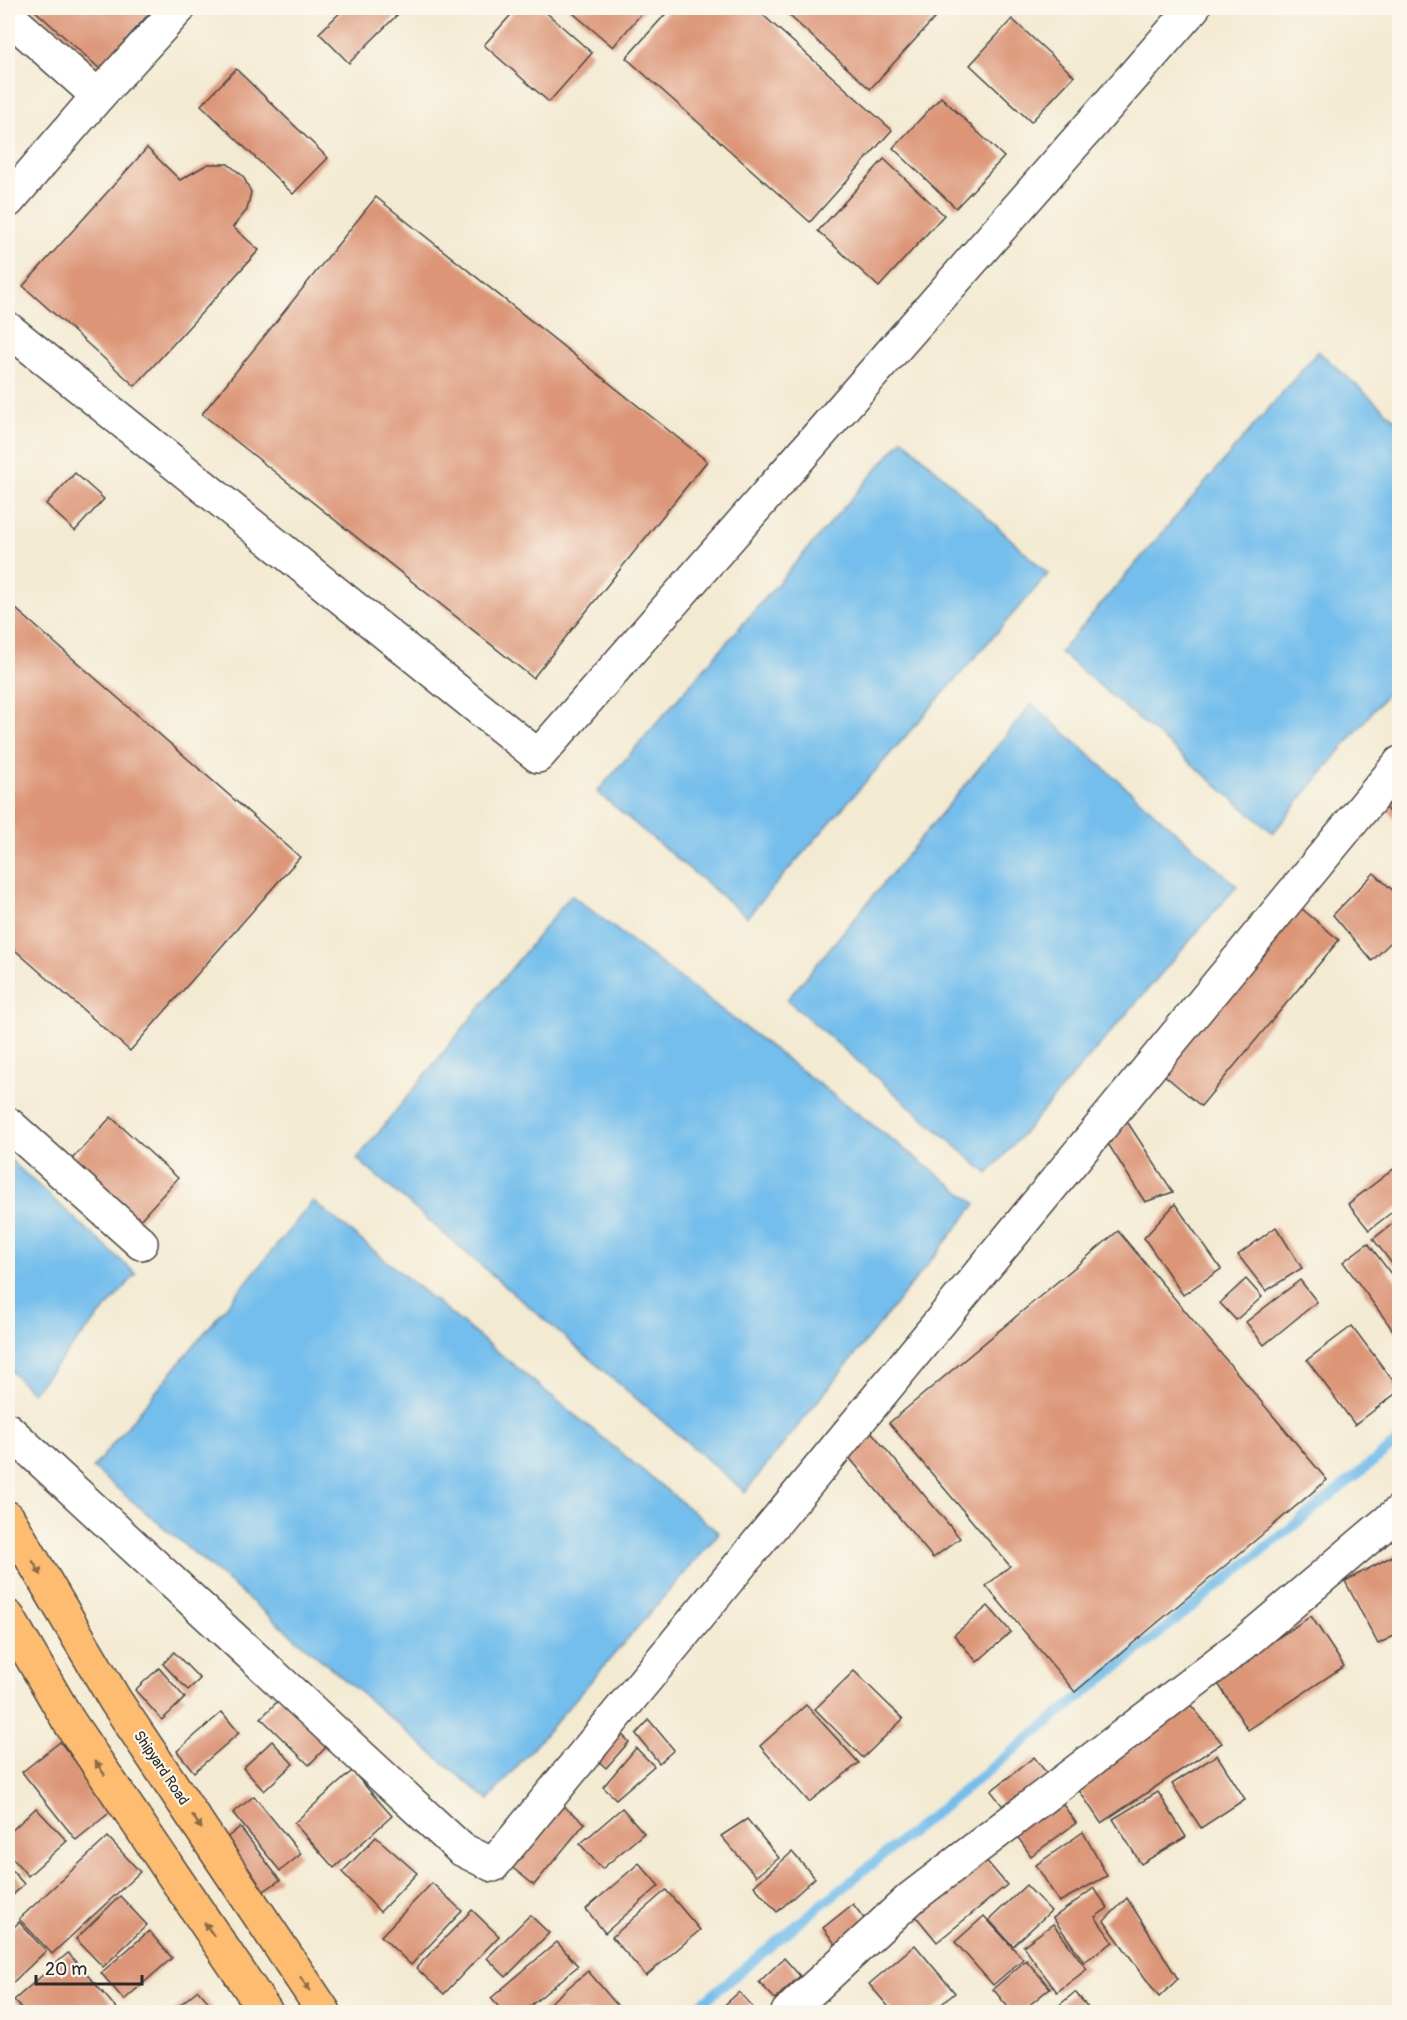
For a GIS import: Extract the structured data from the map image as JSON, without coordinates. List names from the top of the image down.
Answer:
{
  "streets": {
    "main road": ["Shipyard Road"]
  },
  "scale_bar": "20 m"
}
